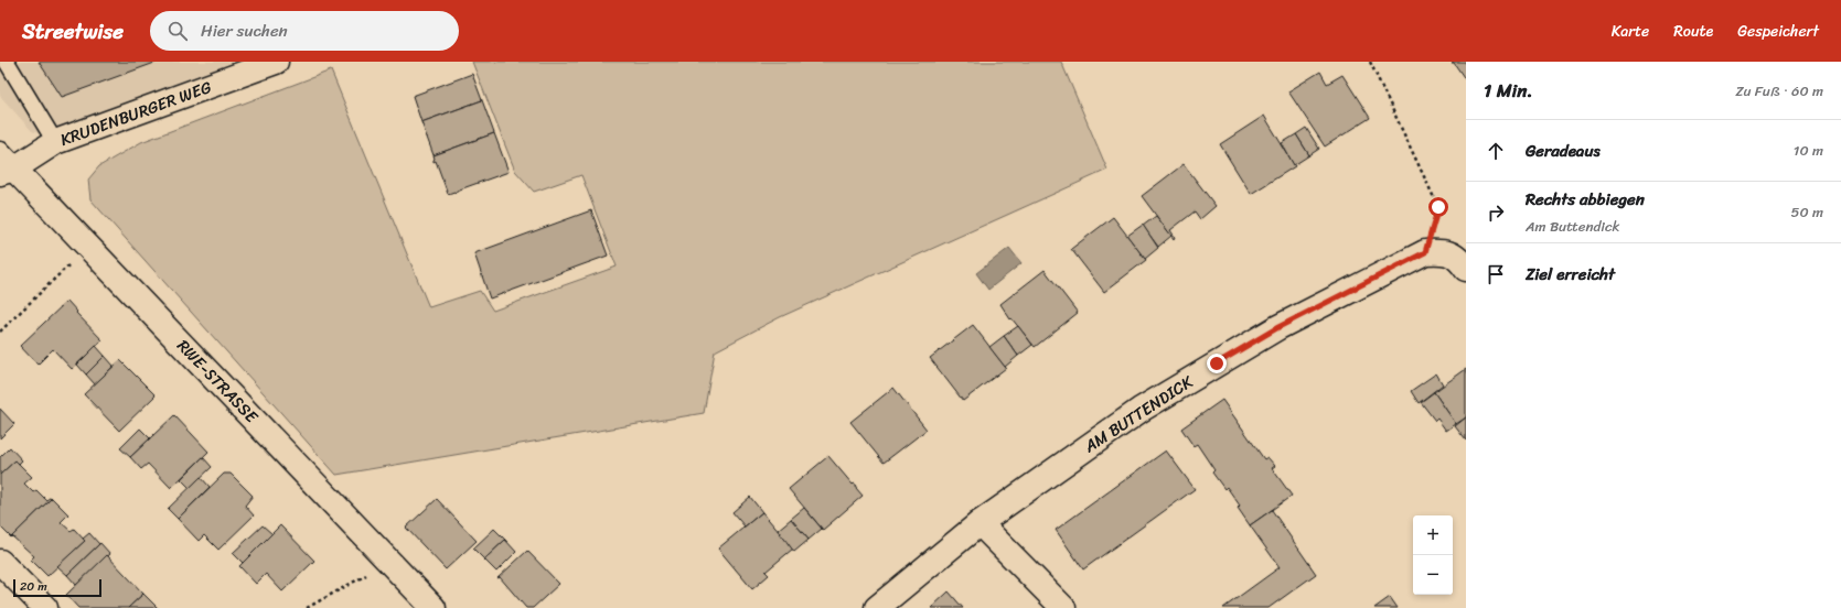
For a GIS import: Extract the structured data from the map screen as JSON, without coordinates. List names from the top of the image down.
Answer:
{
  "streets": {
    "street": ["KRUDENBURGER WEG", "RWE-STRASSE", "AM BUTTENDICK"]
  },
  "crossings": [
    ["KRUDENBURGER WEG", "RWE-STRASSE"]
  ],
  "scale_bar": "20 m",
  "page": {
    "header": "Streetwise",
    "search": "Hier suchen",
    "nav": ["Karte", "Route", "Gespeichert"],
    "heading": ["1 Min.", "Zu Fuß · 60 m"],
    "list": [
      ["Geradeaus", "10 m"],
      ["Rechts abbiegen", "Am Buttendick", "50 m"],
      "Ziel erreicht"
    ],
    "map_buttons": ["+", "−"],
    "scale": "20 m"
  }
}
